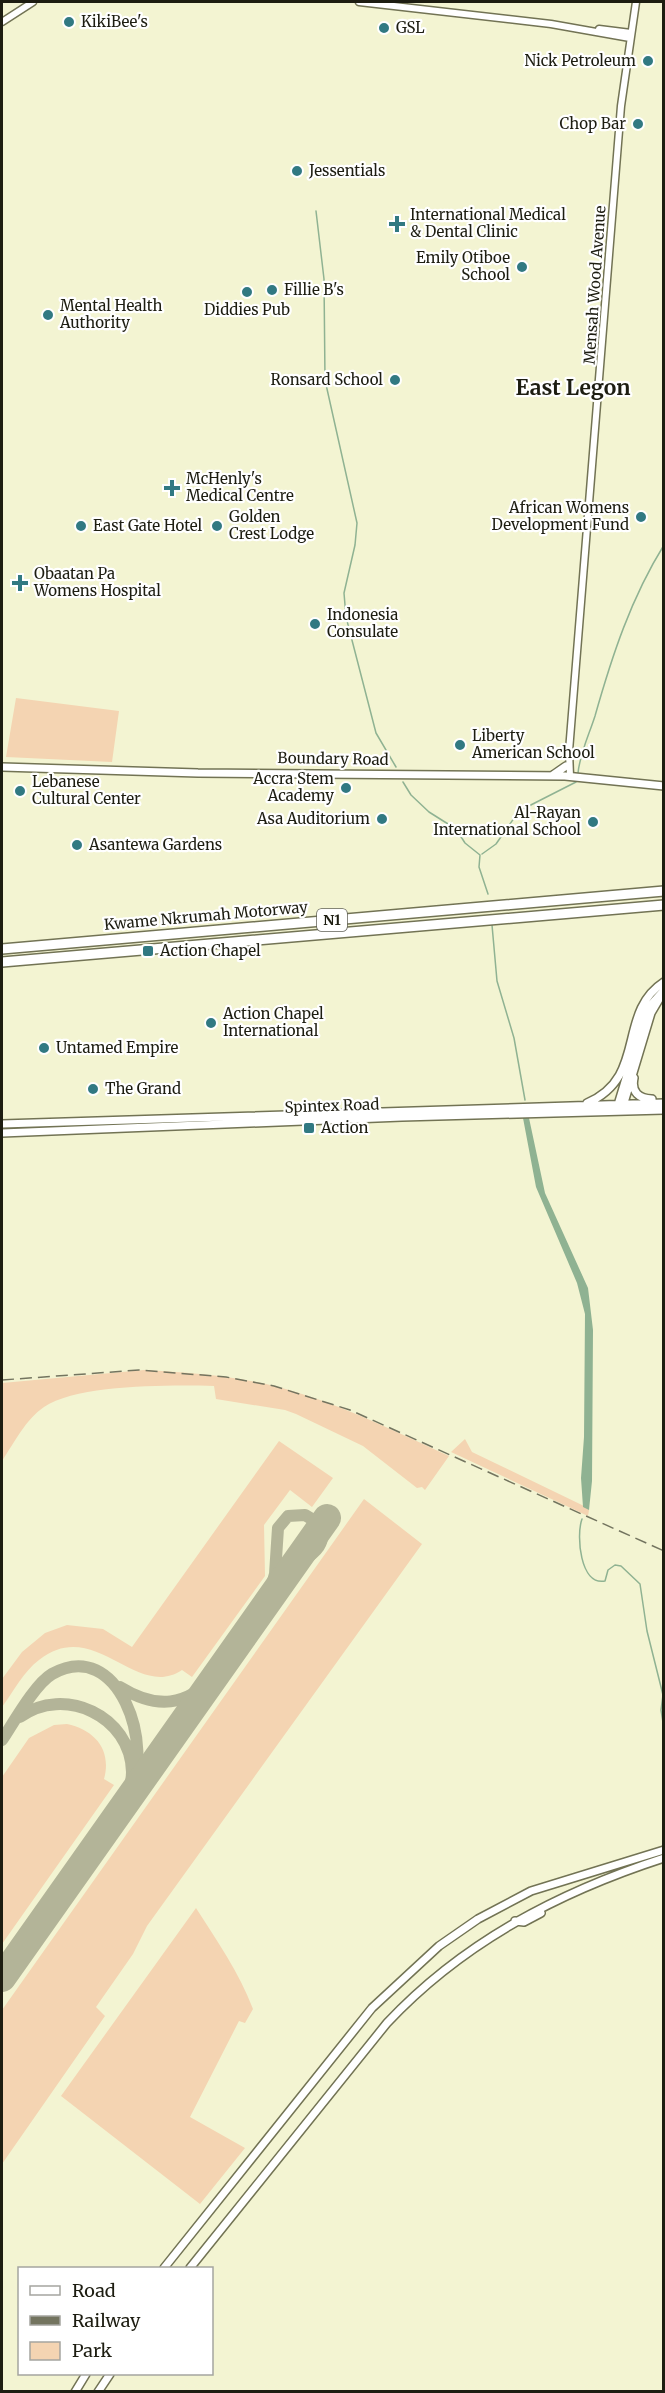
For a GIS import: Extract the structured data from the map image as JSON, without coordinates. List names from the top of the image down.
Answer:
{
  "streets": {
    "highway": ["Kwame Nkrumah Motorway", "N1"],
    "main road": ["Boundary Road", "Spintex Road"],
    "street": ["Mensah Wood Avenue"]
  },
  "crossings": [
    ["Mensah Wood Avenue", "Boundary Road"]
  ],
  "districts": ["East Legon"],
  "places": {
    "other": [
      "KikiBee's",
      "GSL",
      "Nick Petroleum",
      "Chop Bar",
      "Jessentials",
      "Emily Otiboe School",
      "Fillie B's",
      "Diddies Pub",
      "Mental Health Authority",
      "Ronsard School",
      "African Womens Development Fund",
      "East Gate Hotel",
      "Golden Crest Lodge",
      "Indonesia Consulate",
      "Liberty American School",
      "Accra Stem Academy",
      "Lebanese Cultural Center",
      "Asa Auditorium",
      "Al-Rayan International School",
      "Asantewa Gardens",
      "Action Chapel International",
      "Untamed Empire",
      "The Grand"
    ],
    "health": ["International Medical & Dental Clinic", "McHenly's Medical Centre", "Obaatan Pa Womens Hospital"],
    "transit": ["Action Chapel", "Action"]
  },
  "legend": ["Road", "Railway", "Park"]
}
